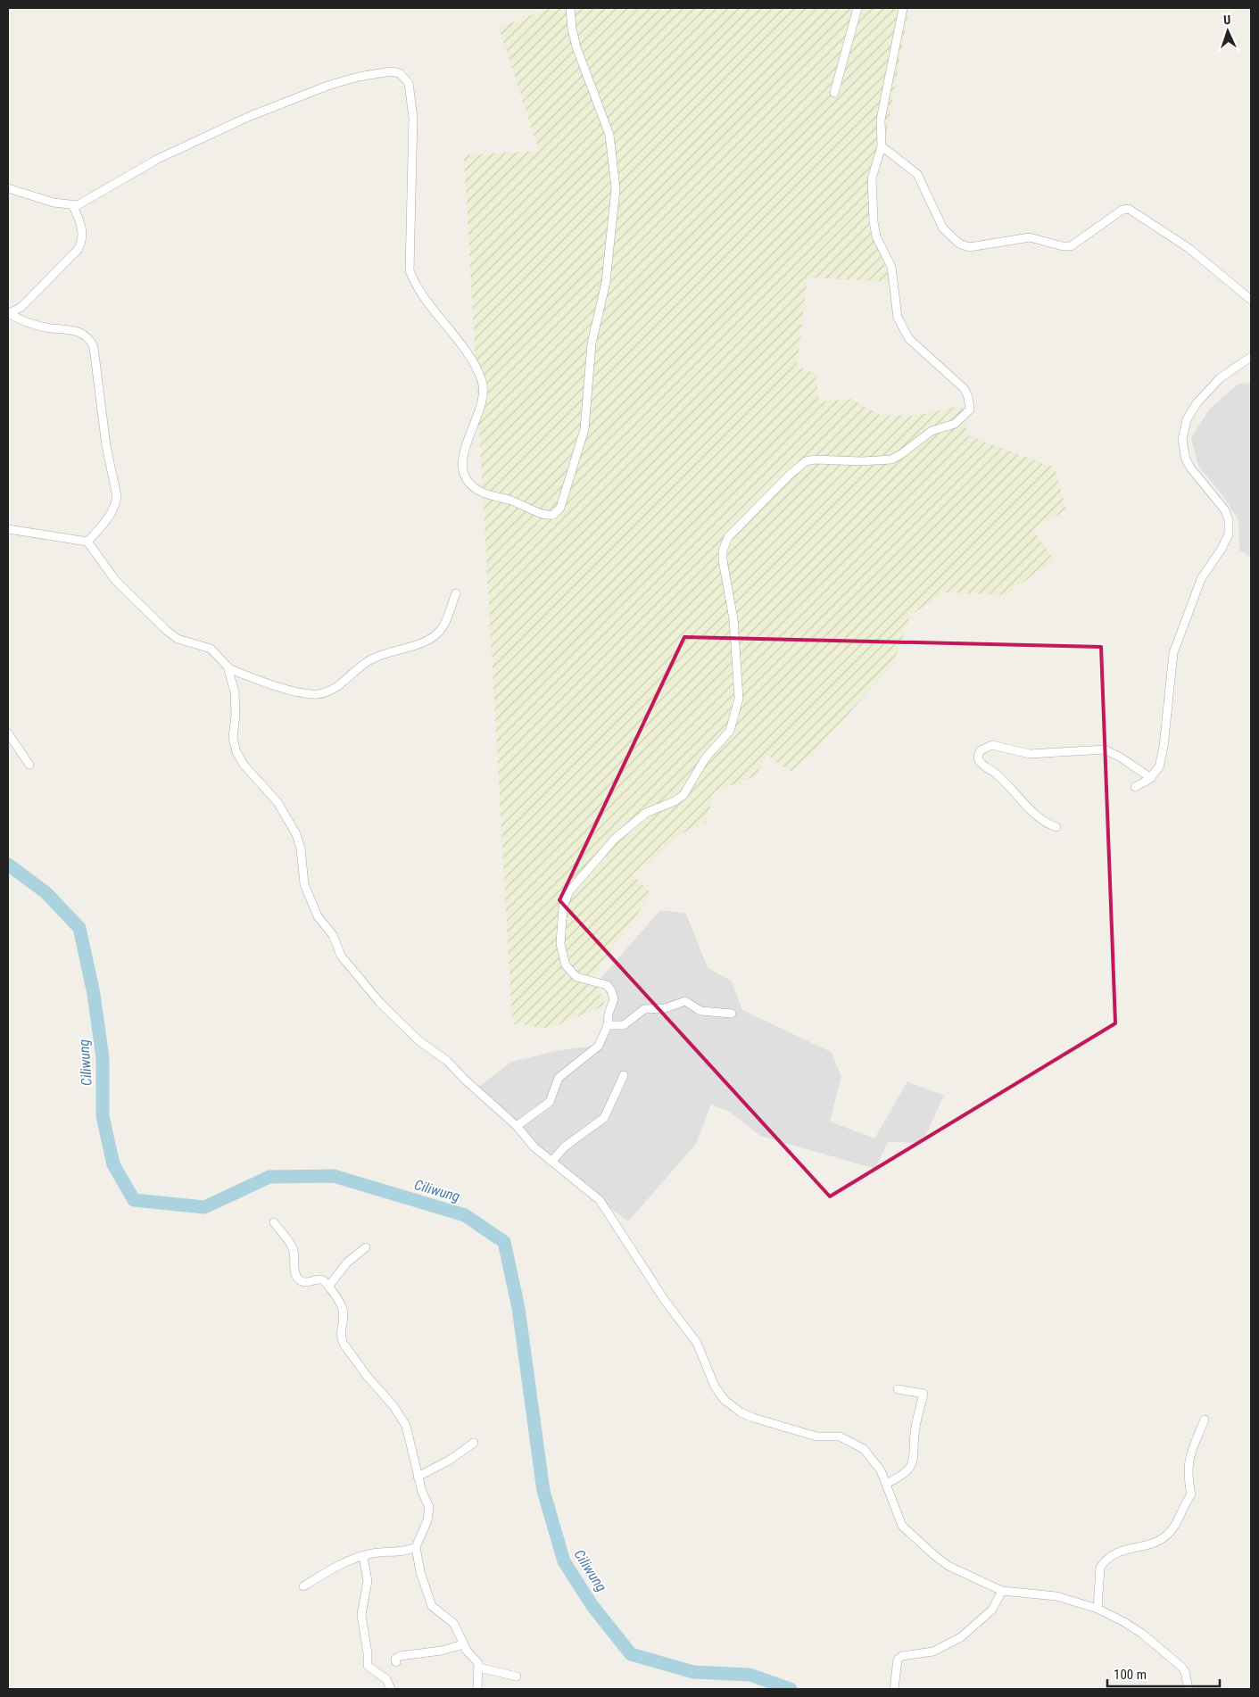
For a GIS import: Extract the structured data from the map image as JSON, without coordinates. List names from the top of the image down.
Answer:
{
  "water": ["Ciliwung"],
  "scale_bar": "100 m",
  "north": "top"
}
